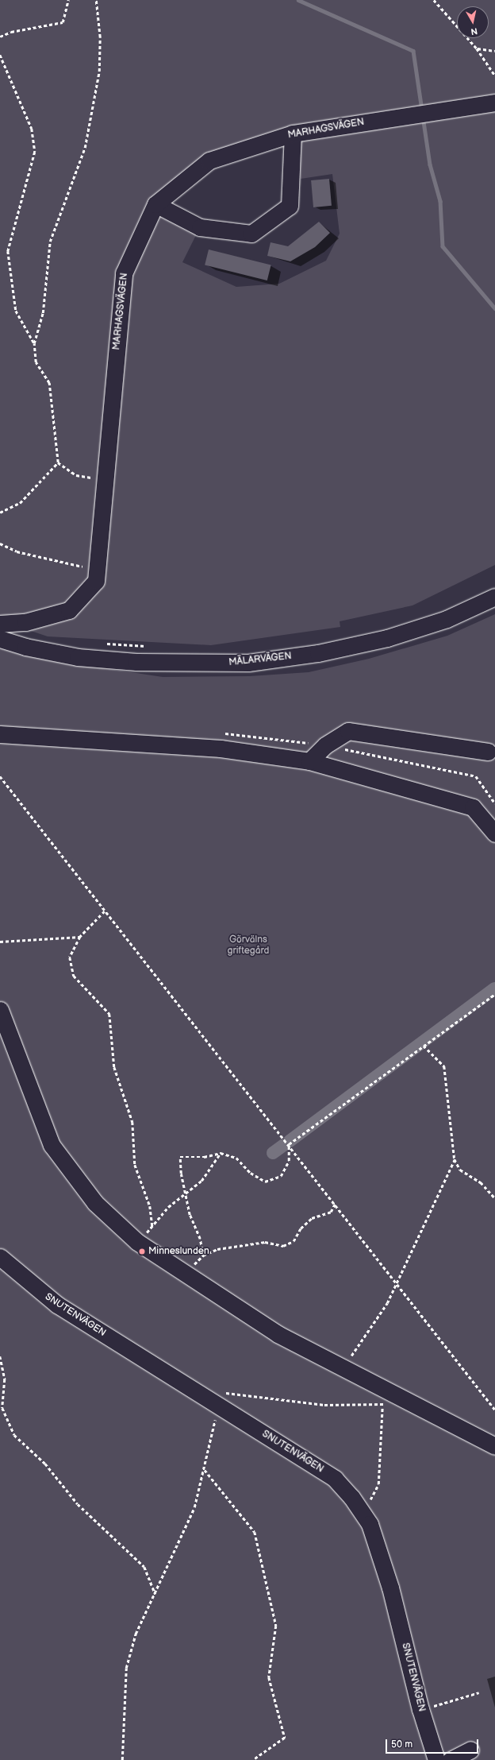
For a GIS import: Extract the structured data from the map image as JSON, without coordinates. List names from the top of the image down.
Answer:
{
  "streets": {
    "street": ["MARHAGSVÄGEN", "MÄLARVÄGEN", "SNUTENVÄGEN"]
  },
  "parks": ["Görvälns griftegård"],
  "places": ["Minneslunden"],
  "scale_bar": "50 m",
  "north": "bottom"
}
